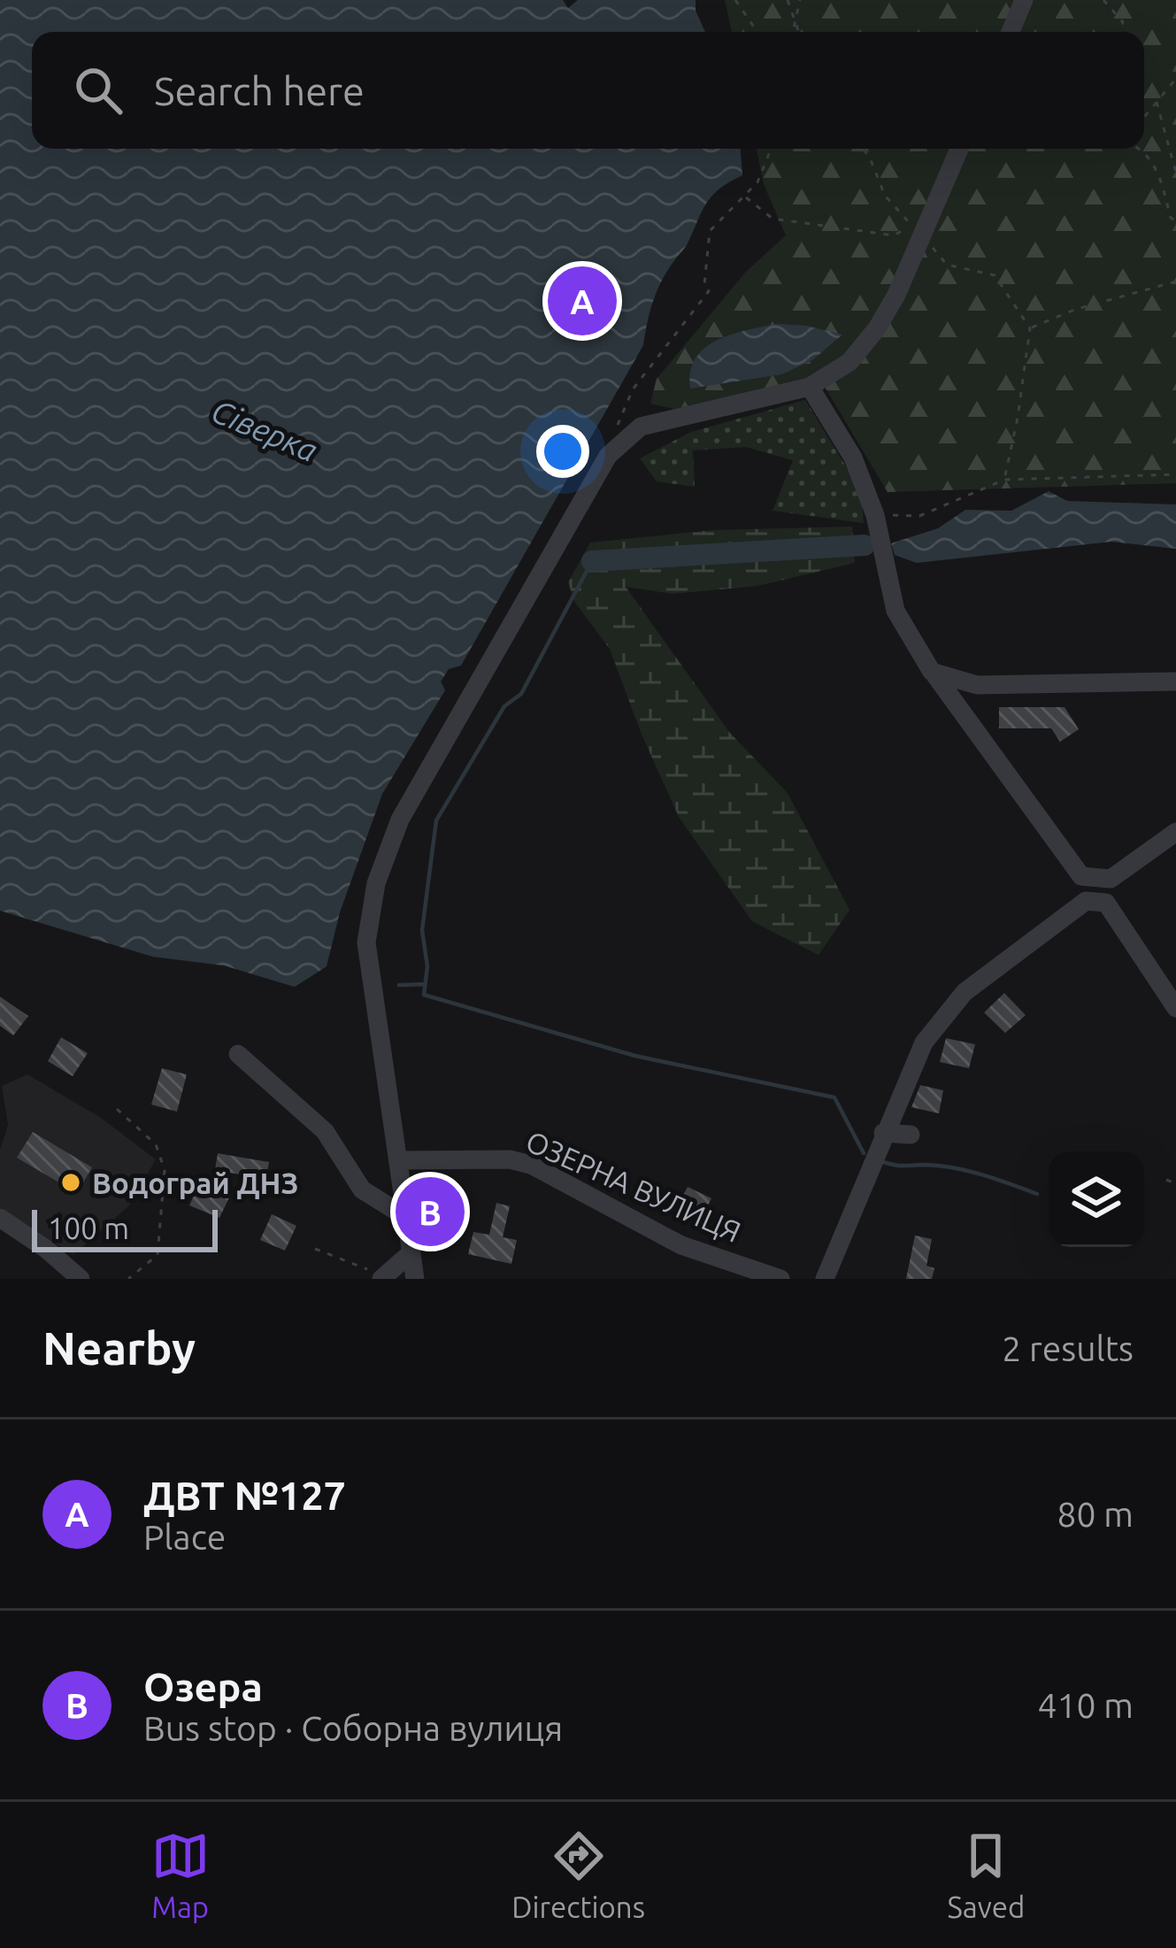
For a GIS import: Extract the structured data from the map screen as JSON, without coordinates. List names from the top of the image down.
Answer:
{
  "streets": {
    "street": ["ОЗЕРНА ВУЛИЦЯ"]
  },
  "water": ["Сіверка"],
  "places": ["Водограй ДНЗ"],
  "scale_bar": "100 m",
  "page": {
    "search": "Search here",
    "pins": ["A", "B"],
    "scale": "100 m",
    "heading": ["Nearby", "2 results"],
    "list": [
      {
        "mark": "A",
        "name": "ДВТ №127",
        "note": "Place",
        "value": "80 m"
      },
      {
        "mark": "B",
        "name": "Озера",
        "note": "Bus stop · Соборна вулиця",
        "value": "410 m"
      }
    ],
    "nav": ["Map", "Directions", "Saved"]
  }
}
